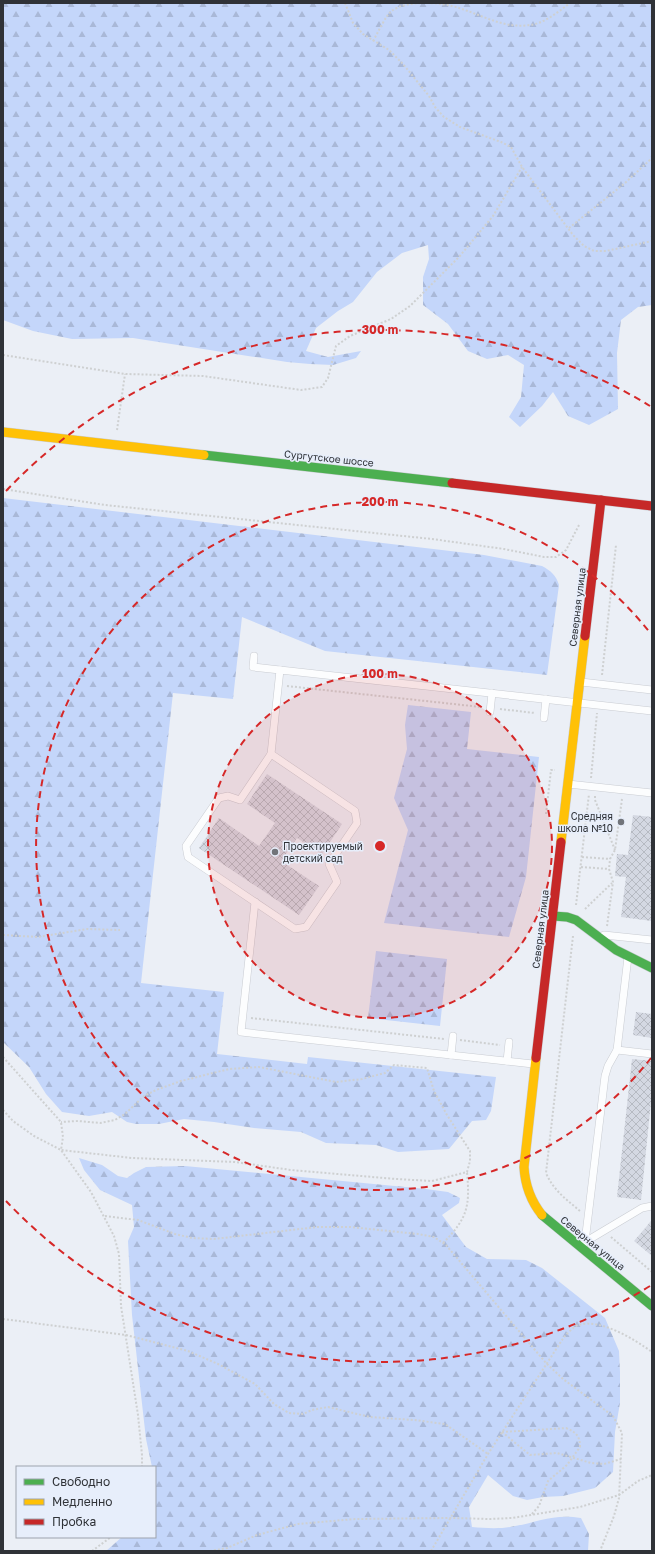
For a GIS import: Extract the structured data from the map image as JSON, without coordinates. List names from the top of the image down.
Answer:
{
  "streets": {
    "street": ["Сургутское шоссе", "Северная улица"]
  },
  "crossings": [
    ["Сургутское шоссе", "Северная улица"]
  ],
  "places": ["Средняя школа №10", "Проектируемый детский сад"],
  "legend": ["Свободно", "Медленно", "Пробка"],
  "rings": ["300 m", "200 m", "100 m"]
}
